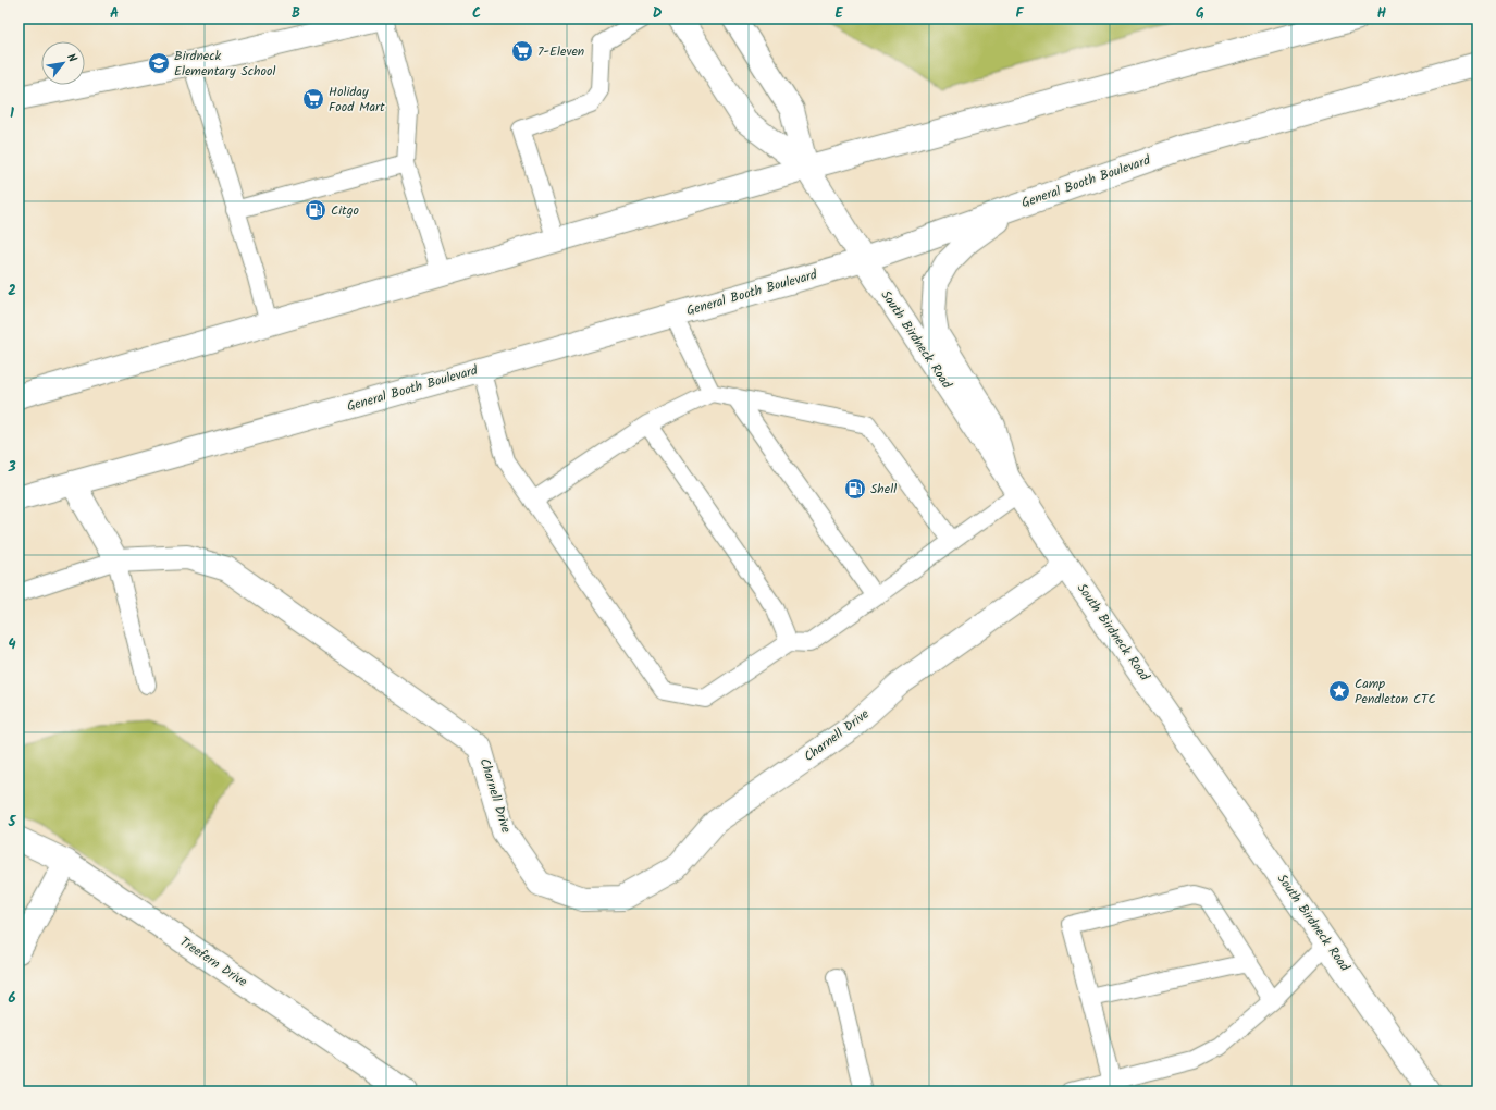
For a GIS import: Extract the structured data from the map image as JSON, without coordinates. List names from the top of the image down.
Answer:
{
  "streets": {
    "main road": [
      "General Booth Boulevard",
      "South Birdneck Road",
      "Charnell Drive",
      "Treefern Drive"
    ]
  },
  "crossings": [
    ["General Booth Boulevard", "South Birdneck Road"],
    ["South Birdneck Road", "Charnell Drive"]
  ],
  "places": {
    "supermarket": ["7-Eleven", "Holiday Food Mart"],
    "school or university": ["Birdneck Elementary School"],
    "fuel station": ["Citgo", "Shell"],
    "place": ["Camp Pendleton CTC"]
  },
  "north": "top right",
  "grid": {
    "columns": [
      "A",
      "B",
      "C",
      "D",
      "E",
      "F",
      "G",
      "H"
    ],
    "rows": [
      "1",
      "2",
      "3",
      "4",
      "5",
      "6"
    ]
  }
}
